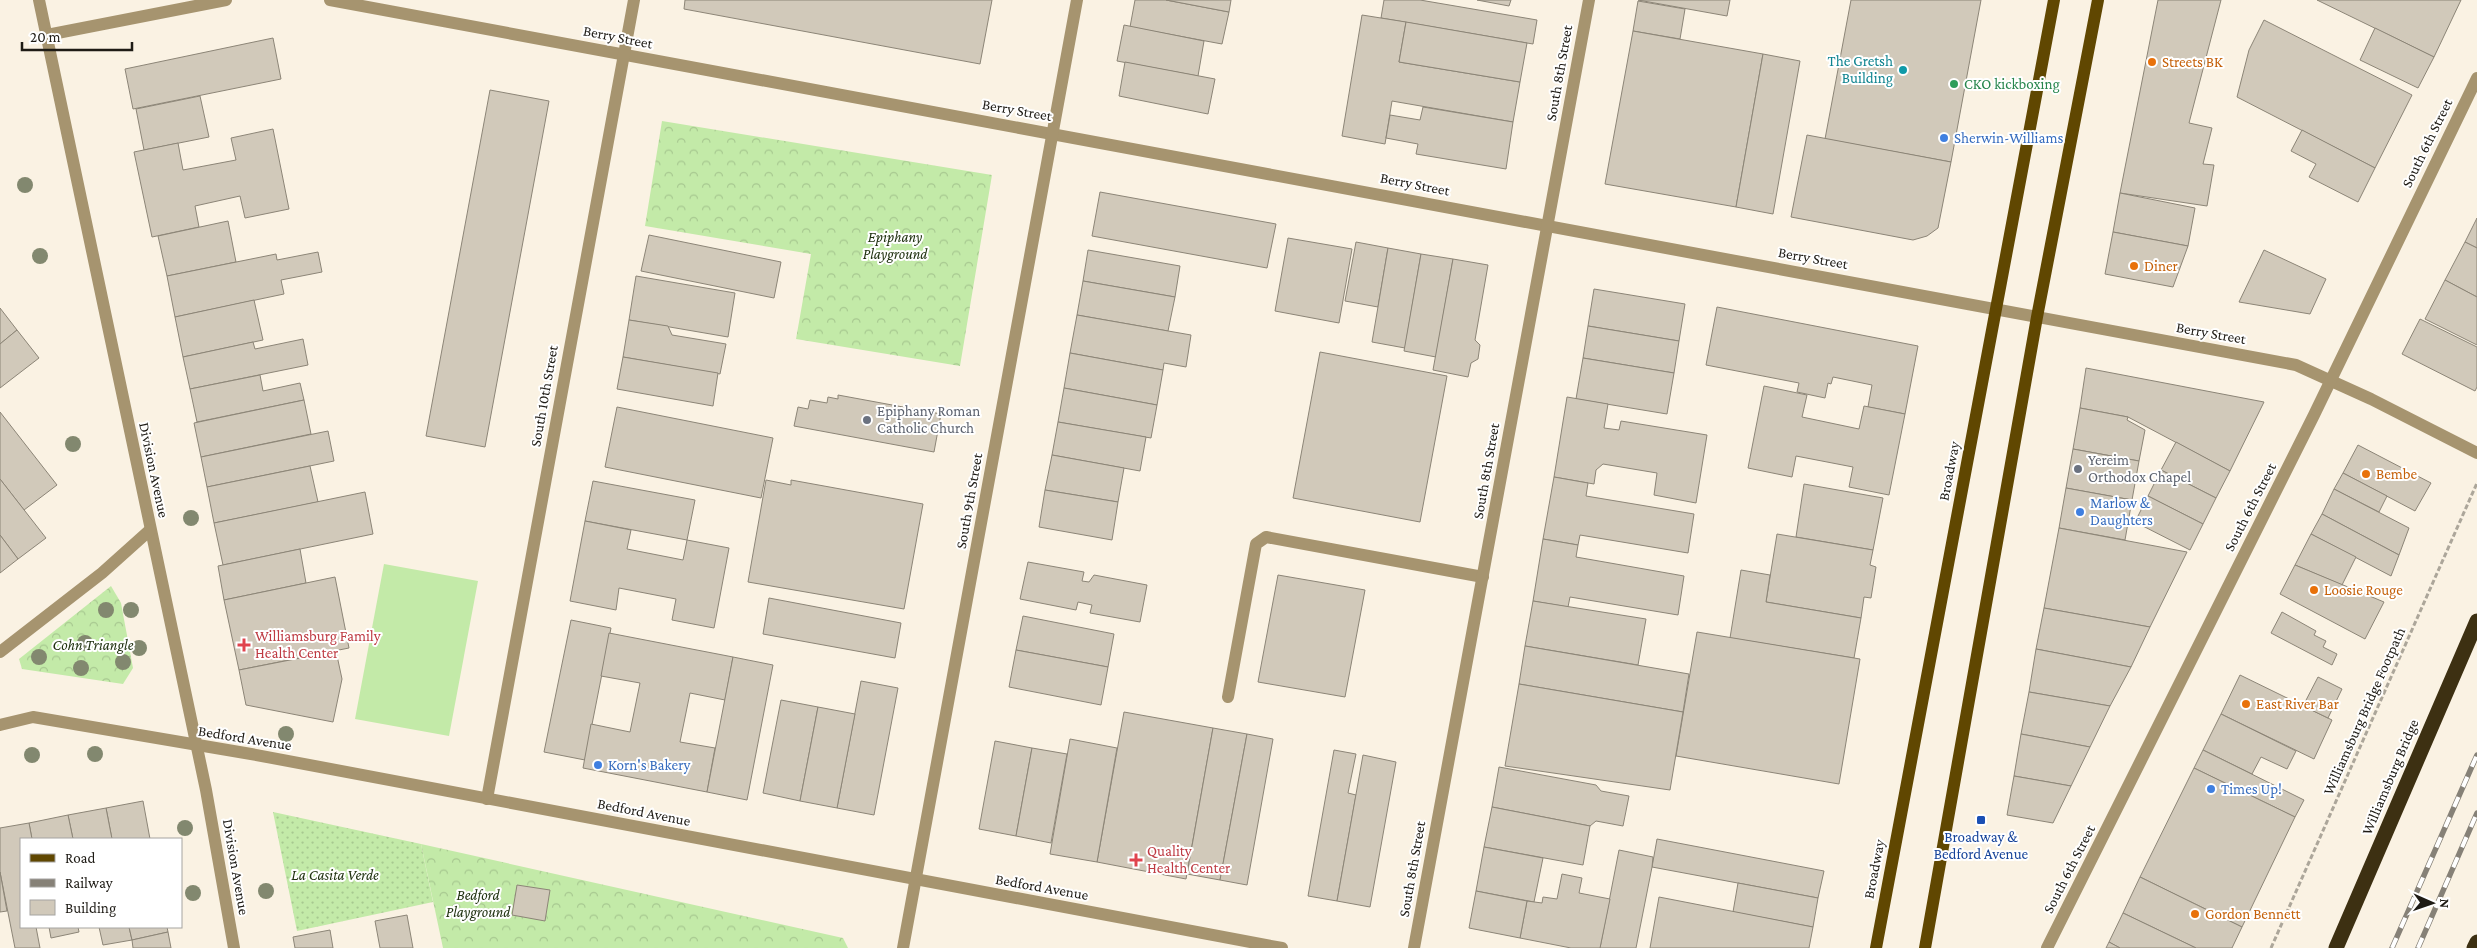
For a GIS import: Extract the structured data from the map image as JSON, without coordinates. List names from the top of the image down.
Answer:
{
  "streets": {
    "highway": ["Williamsburg Bridge"],
    "main road": ["Broadway"],
    "street": [
      "Berry Street",
      "South 8th Street",
      "South 6th Street",
      "South 10th Street",
      "Division Avenue",
      "South 9th Street",
      "Bedford Avenue"
    ],
    "path": ["Williamsburg Bridge Footpath"]
  },
  "crossings": [
    ["Berry Street", "South 8th Street"],
    ["Berry Street", "South 6th Street"],
    ["Berry Street", "South 10th Street"],
    ["Berry Street", "Broadway"],
    ["Berry Street", "South 9th Street"],
    ["South 10th Street", "Bedford Avenue"],
    ["Division Avenue", "Bedford Avenue"],
    ["South 9th Street", "Bedford Avenue"]
  ],
  "parks": [
    "Epiphany Playground",
    "Cohn Triangle",
    "La Casita Verde",
    "Bedford Playground"
  ],
  "places": {
    "other": [
      "Streets BK",
      "The Gretsh Building",
      "CKO kickboxing",
      "Sherwin-Williams",
      "Diner",
      "Epiphany Roman Catholic Church",
      "Yereim Orthodox Chapel",
      "Bembe",
      "Marlow & Daughters",
      "Loosie Rouge",
      "East River Bar",
      "Korn's Bakery",
      "Times Up!",
      "Gordon Bennett"
    ],
    "health": ["Williamsburg Family Health Center", "Quality Health Center"],
    "transit": ["Broadway & Bedford Avenue"]
  },
  "legend": ["Road", "Railway", "Building"],
  "scale_bar": "20 m",
  "north": "right"
}
